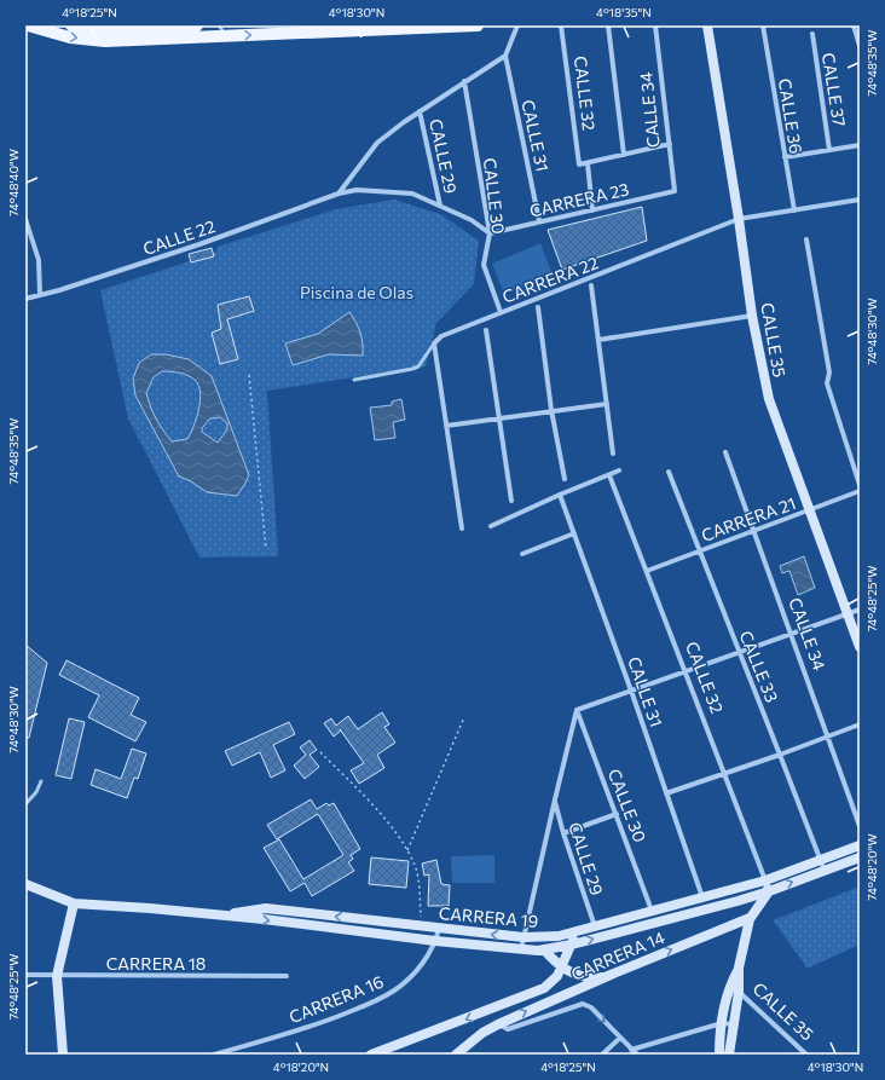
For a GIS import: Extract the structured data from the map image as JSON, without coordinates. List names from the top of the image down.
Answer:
{
  "streets": {
    "street": [
      "CALLE 37",
      "CALLE 32",
      "CALLE 34",
      "CALLE 36",
      "CALLE 31",
      "CALLE 29",
      "CALLE 30",
      "CARRERA 23",
      "CALLE 22",
      "CARRERA 22",
      "CALLE 35",
      "CARRERA 21",
      "CALLE 33",
      "CARRERA 19",
      "CARRERA 14",
      "CARRERA 18",
      "CARRERA 16"
    ]
  },
  "crossings": [
    ["CALLE 32", "CARRERA 21"],
    ["CALLE 32", "CARRERA 19"],
    ["CALLE 34", "CARRERA 23"],
    ["CALLE 34", "CARRERA 21"],
    ["CALLE 36", "CARRERA 22"],
    ["CALLE 31", "CARRERA 23"],
    ["CALLE 31", "CARRERA 19"],
    ["CALLE 29", "CALLE 22"],
    ["CALLE 29", "CARRERA 19"],
    ["CALLE 30", "CARRERA 23"],
    ["CALLE 30", "CALLE 22"],
    ["CALLE 30", "CARRERA 22"],
    ["CALLE 30", "CARRERA 19"],
    ["CARRERA 23", "CALLE 22"],
    ["CARRERA 22", "CALLE 35"],
    ["CALLE 35", "CARRERA 21"],
    ["CARRERA 21", "CALLE 33"],
    ["CALLE 33", "CARRERA 19"],
    ["CARRERA 19", "CARRERA 14"],
    ["CARRERA 19", "CARRERA 16"]
  ],
  "parks": ["Piscina de Olas"],
  "coordinates": [
    "4°18'25\"N",
    "4°18'30\"N",
    "4°18'35\"N",
    "74°48'35\"W",
    "74°48'40\"W",
    "74°48'30\"W",
    "74°48'25\"W",
    "74°48'20\"W",
    "4°18'20\"N"
  ]
}
